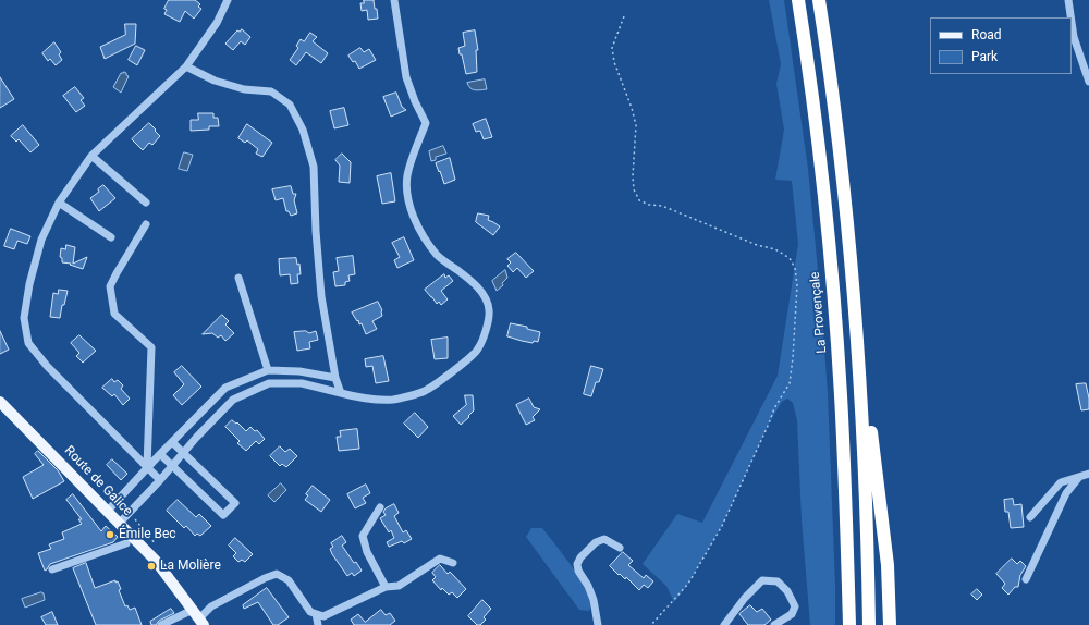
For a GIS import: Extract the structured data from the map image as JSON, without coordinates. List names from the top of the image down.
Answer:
{
  "streets": {
    "highway": ["La Provençale"],
    "main road": ["Route de Galice"]
  },
  "places": ["Émile Bec", "La Molière"],
  "legend": ["Road", "Park"]
}
